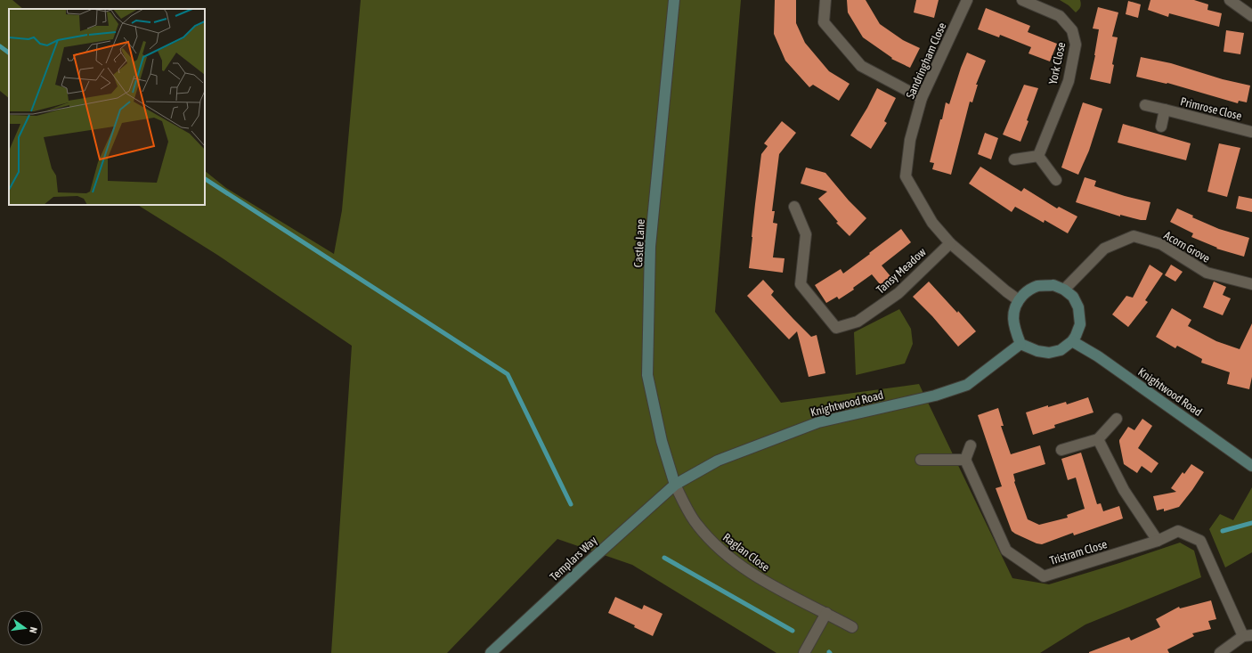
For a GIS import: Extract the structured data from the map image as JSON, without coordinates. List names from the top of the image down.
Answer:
{
  "streets": {
    "street": [
      "Sandringham Close",
      "York Close",
      "Primrose Close",
      "Castle Lane",
      "Acorn Grove",
      "Tansy Meadow",
      "Knightwood Road",
      "Raglan Close",
      "Tristram Close",
      "Templars Way"
    ]
  },
  "crossings": [
    ["Sandringham Close", "Acorn Grove"],
    ["Sandringham Close", "Tansy Meadow"],
    ["Sandringham Close", "Knightwood Road"],
    ["Castle Lane", "Knightwood Road"],
    ["Castle Lane", "Raglan Close"],
    ["Castle Lane", "Templars Way"],
    ["Acorn Grove", "Knightwood Road"],
    ["Knightwood Road", "Raglan Close"],
    ["Knightwood Road", "Templars Way"],
    ["Raglan Close", "Templars Way"]
  ],
  "north": "right"
}
